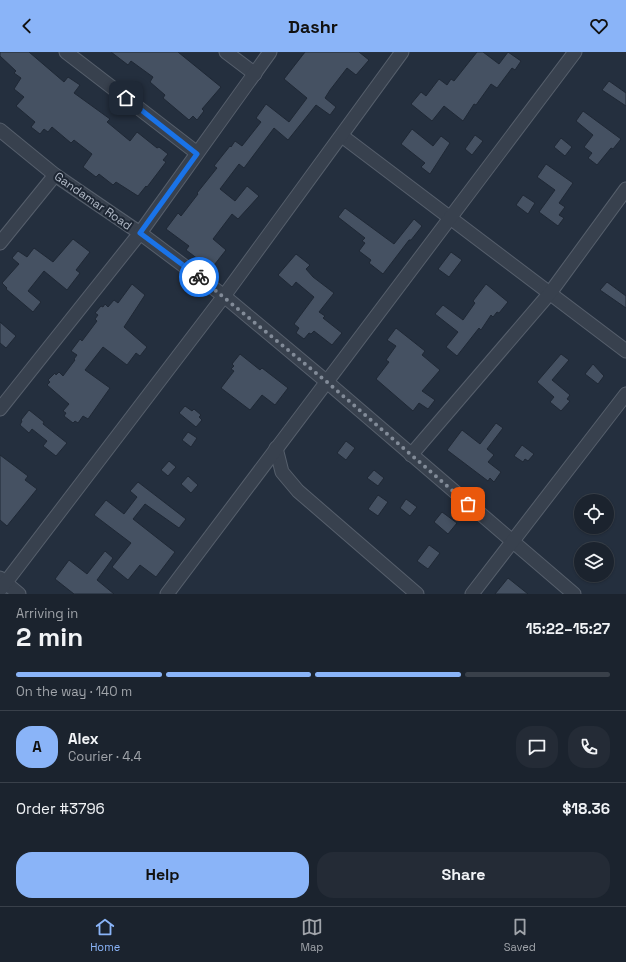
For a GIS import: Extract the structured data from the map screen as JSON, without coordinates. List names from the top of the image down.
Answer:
{
  "streets": {
    "street": ["Gandamar Road"]
  },
  "page": {
    "header": "Dashr",
    "heading": ["2 min", "Arriving in", "15:22–15:27"],
    "panel": [
      "Alex",
      "Courier · 4.4",
      "Order #3796",
      "$18.36"
    ],
    "bar": "On the way · 140 m",
    "round": "A",
    "buttons": ["Help", "Share"],
    "tabs": ["Home", "Map", "Saved"]
  }
}
